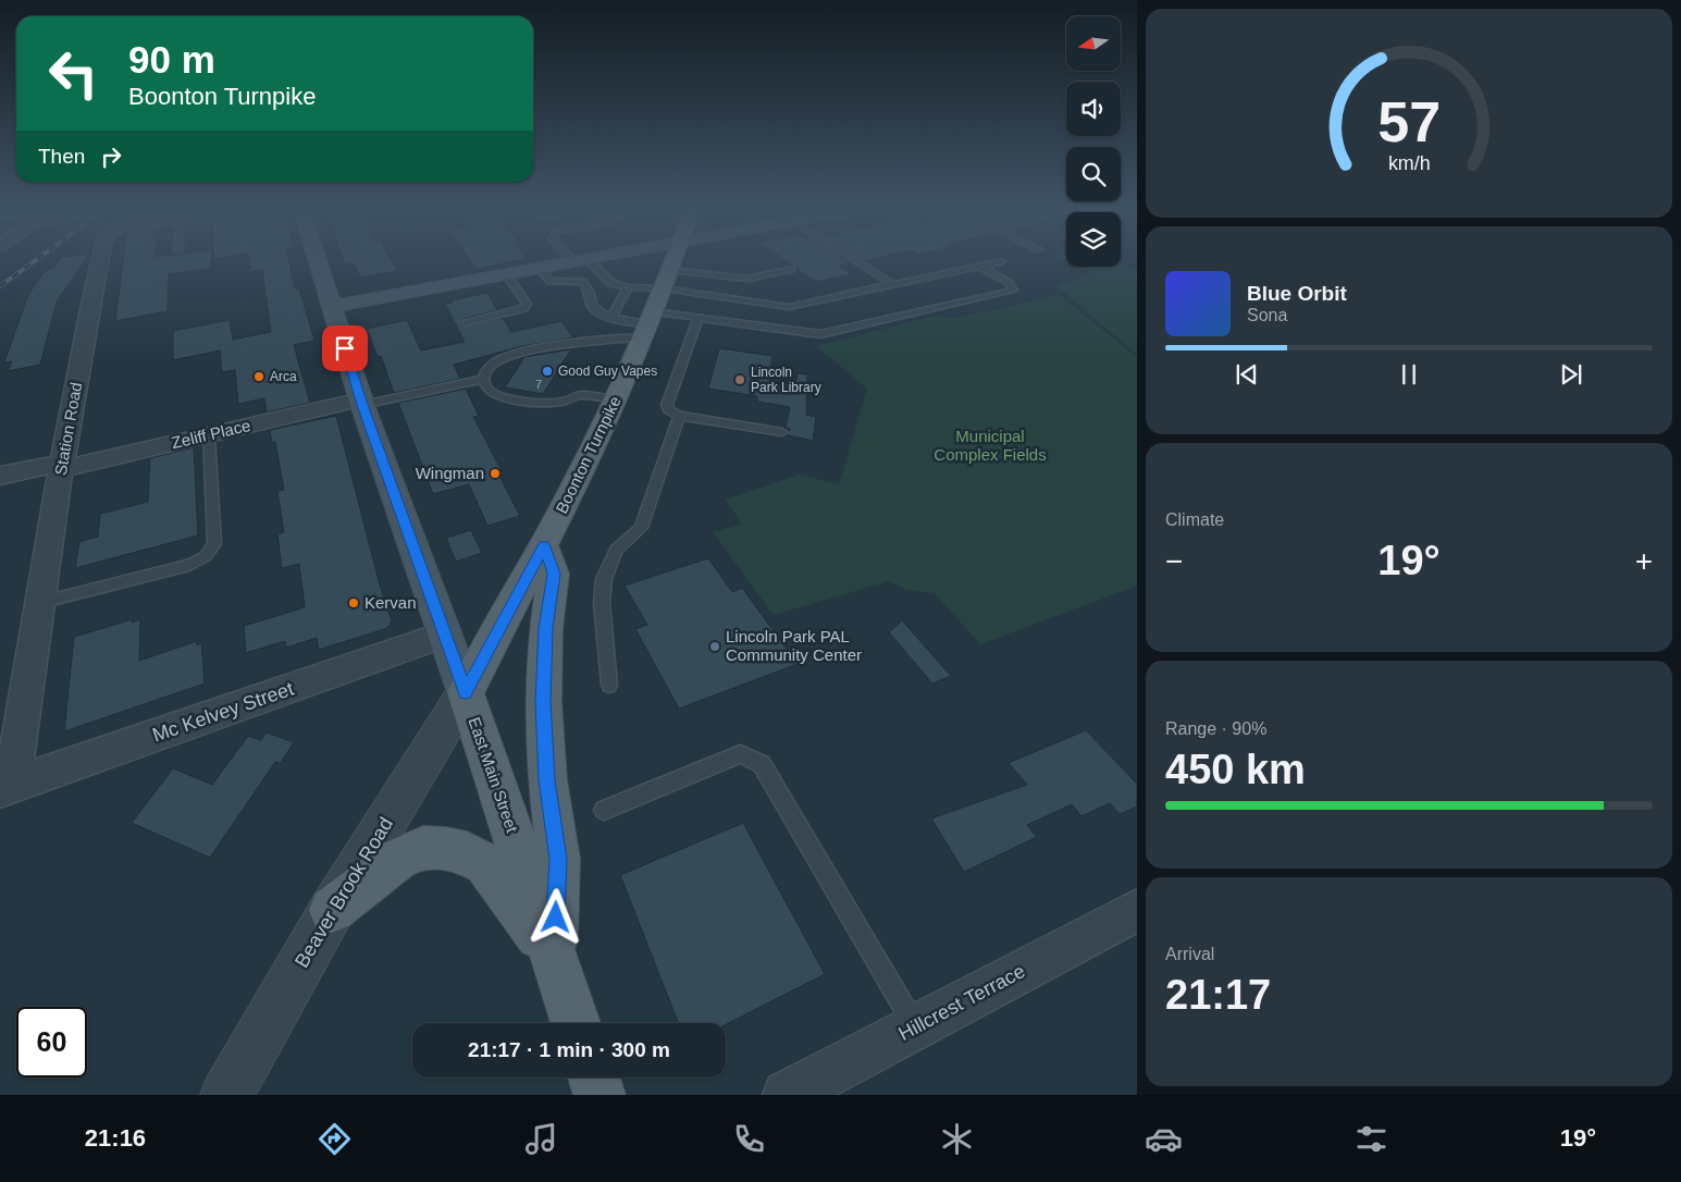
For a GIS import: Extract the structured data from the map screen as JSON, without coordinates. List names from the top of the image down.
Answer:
{
  "streets": {
    "main road": ["Boonton Turnpike", "East Main Street"],
    "street": [
      "Station Road",
      "Zeliff Place",
      "Mc Kelvey Street",
      "Beaver Brook Road",
      "Hillcrest Terrace"
    ]
  },
  "crossings": [
    ["Station Road", "Zeliff Place"],
    ["Station Road", "Mc Kelvey Street"],
    ["Zeliff Place", "East Main Street"],
    ["Boonton Turnpike", "East Main Street"],
    ["Boonton Turnpike", "Beaver Brook Road"],
    ["Mc Kelvey Street", "East Main Street"],
    ["East Main Street", "Beaver Brook Road"]
  ],
  "parks": ["Municipal Complex Fields"],
  "places": [
    "Good Guy Vapes",
    "Arca",
    "Lincoln Park Library",
    "Wingman",
    "Kervan",
    "Lincoln Park PAL Community Center"
  ],
  "house_numbers": ["7"],
  "north": "left",
  "page": {
    "turn": ["90 m", "Boonton Turnpike"],
    "then": "Then",
    "song": ["Blue Orbit", "Sona"],
    "tile": [
      "Climate",
      ["Range · 90%", "450 km"],
      ["Arrival", "21:17"]
    ],
    "heat": ["−", "19°", "+"],
    "limit": "60",
    "trip": "21:17 · 1 min · 300 m",
    "tabs": ["21:16", "19°"],
    "gauge": ["57", "km/h"]
  }
}
